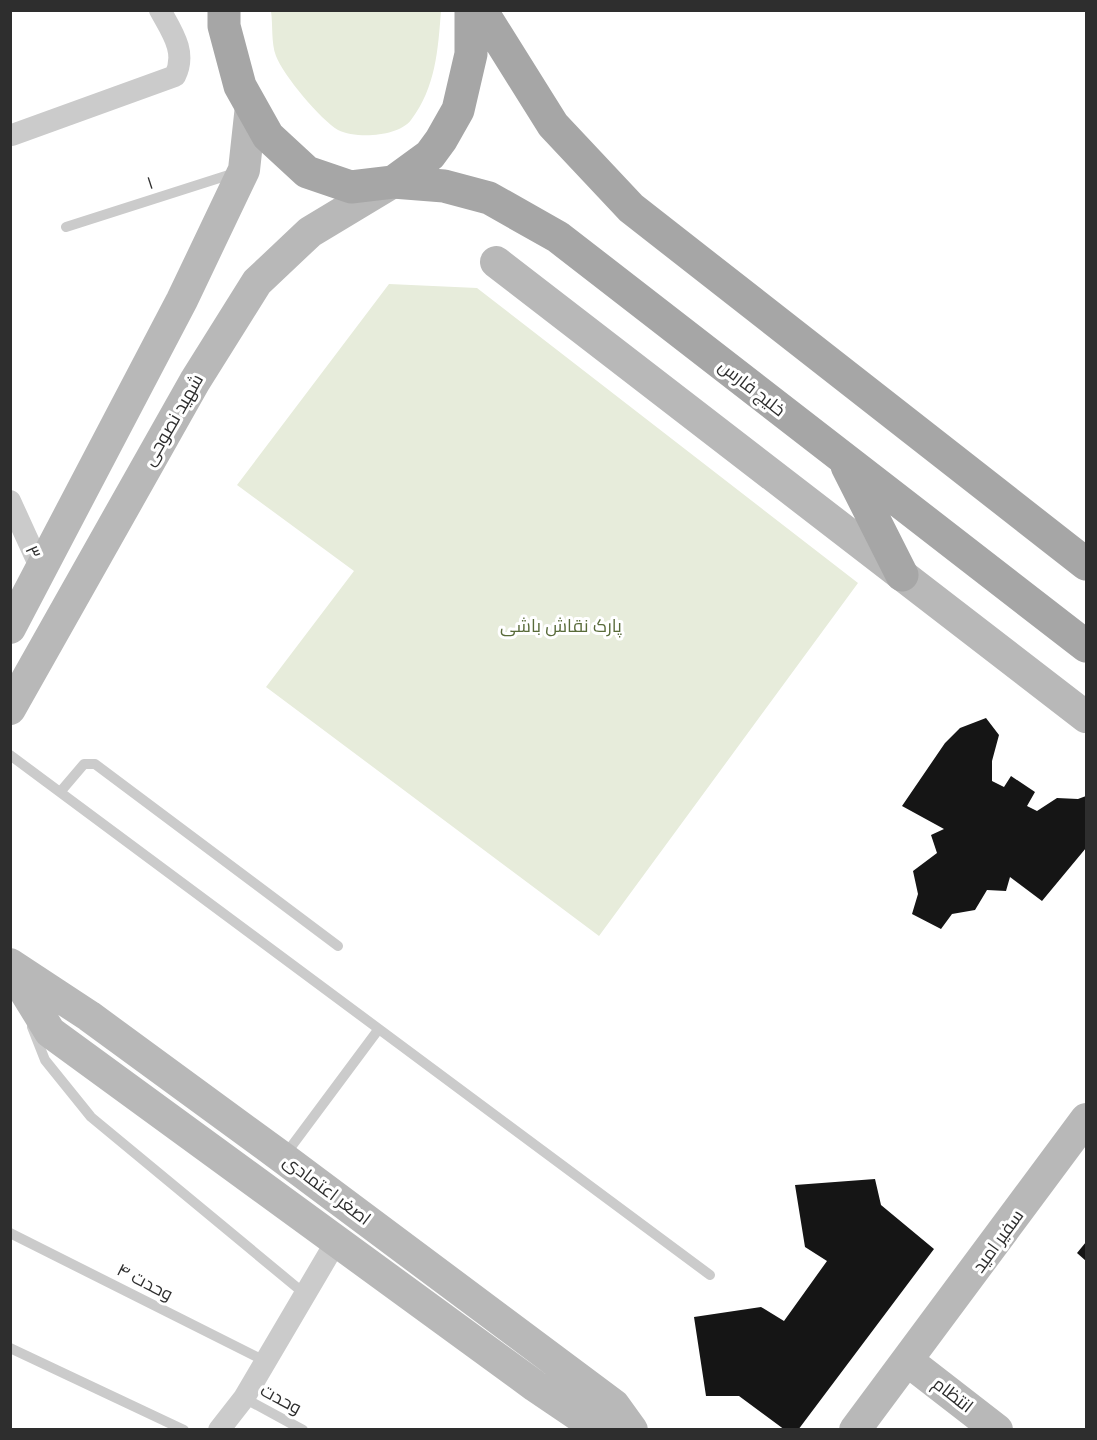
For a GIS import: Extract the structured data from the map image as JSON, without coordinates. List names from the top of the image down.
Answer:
{
  "streets": {
    "main road": ["خلیج فارس"],
    "street": [
      "شهید نصوحی",
      "۳",
      "اصغر اعتمادی",
      "سفیر امید",
      "انتظام"
    ],
    "lane": ["۱", "وحدت ۴", "وحدت"]
  },
  "crossings": [
    ["خلیج فارس", "شهید نصوحی"],
    ["سفیر امید", "انتظام"]
  ],
  "parks": ["پارک نقاش باشی"]
}
